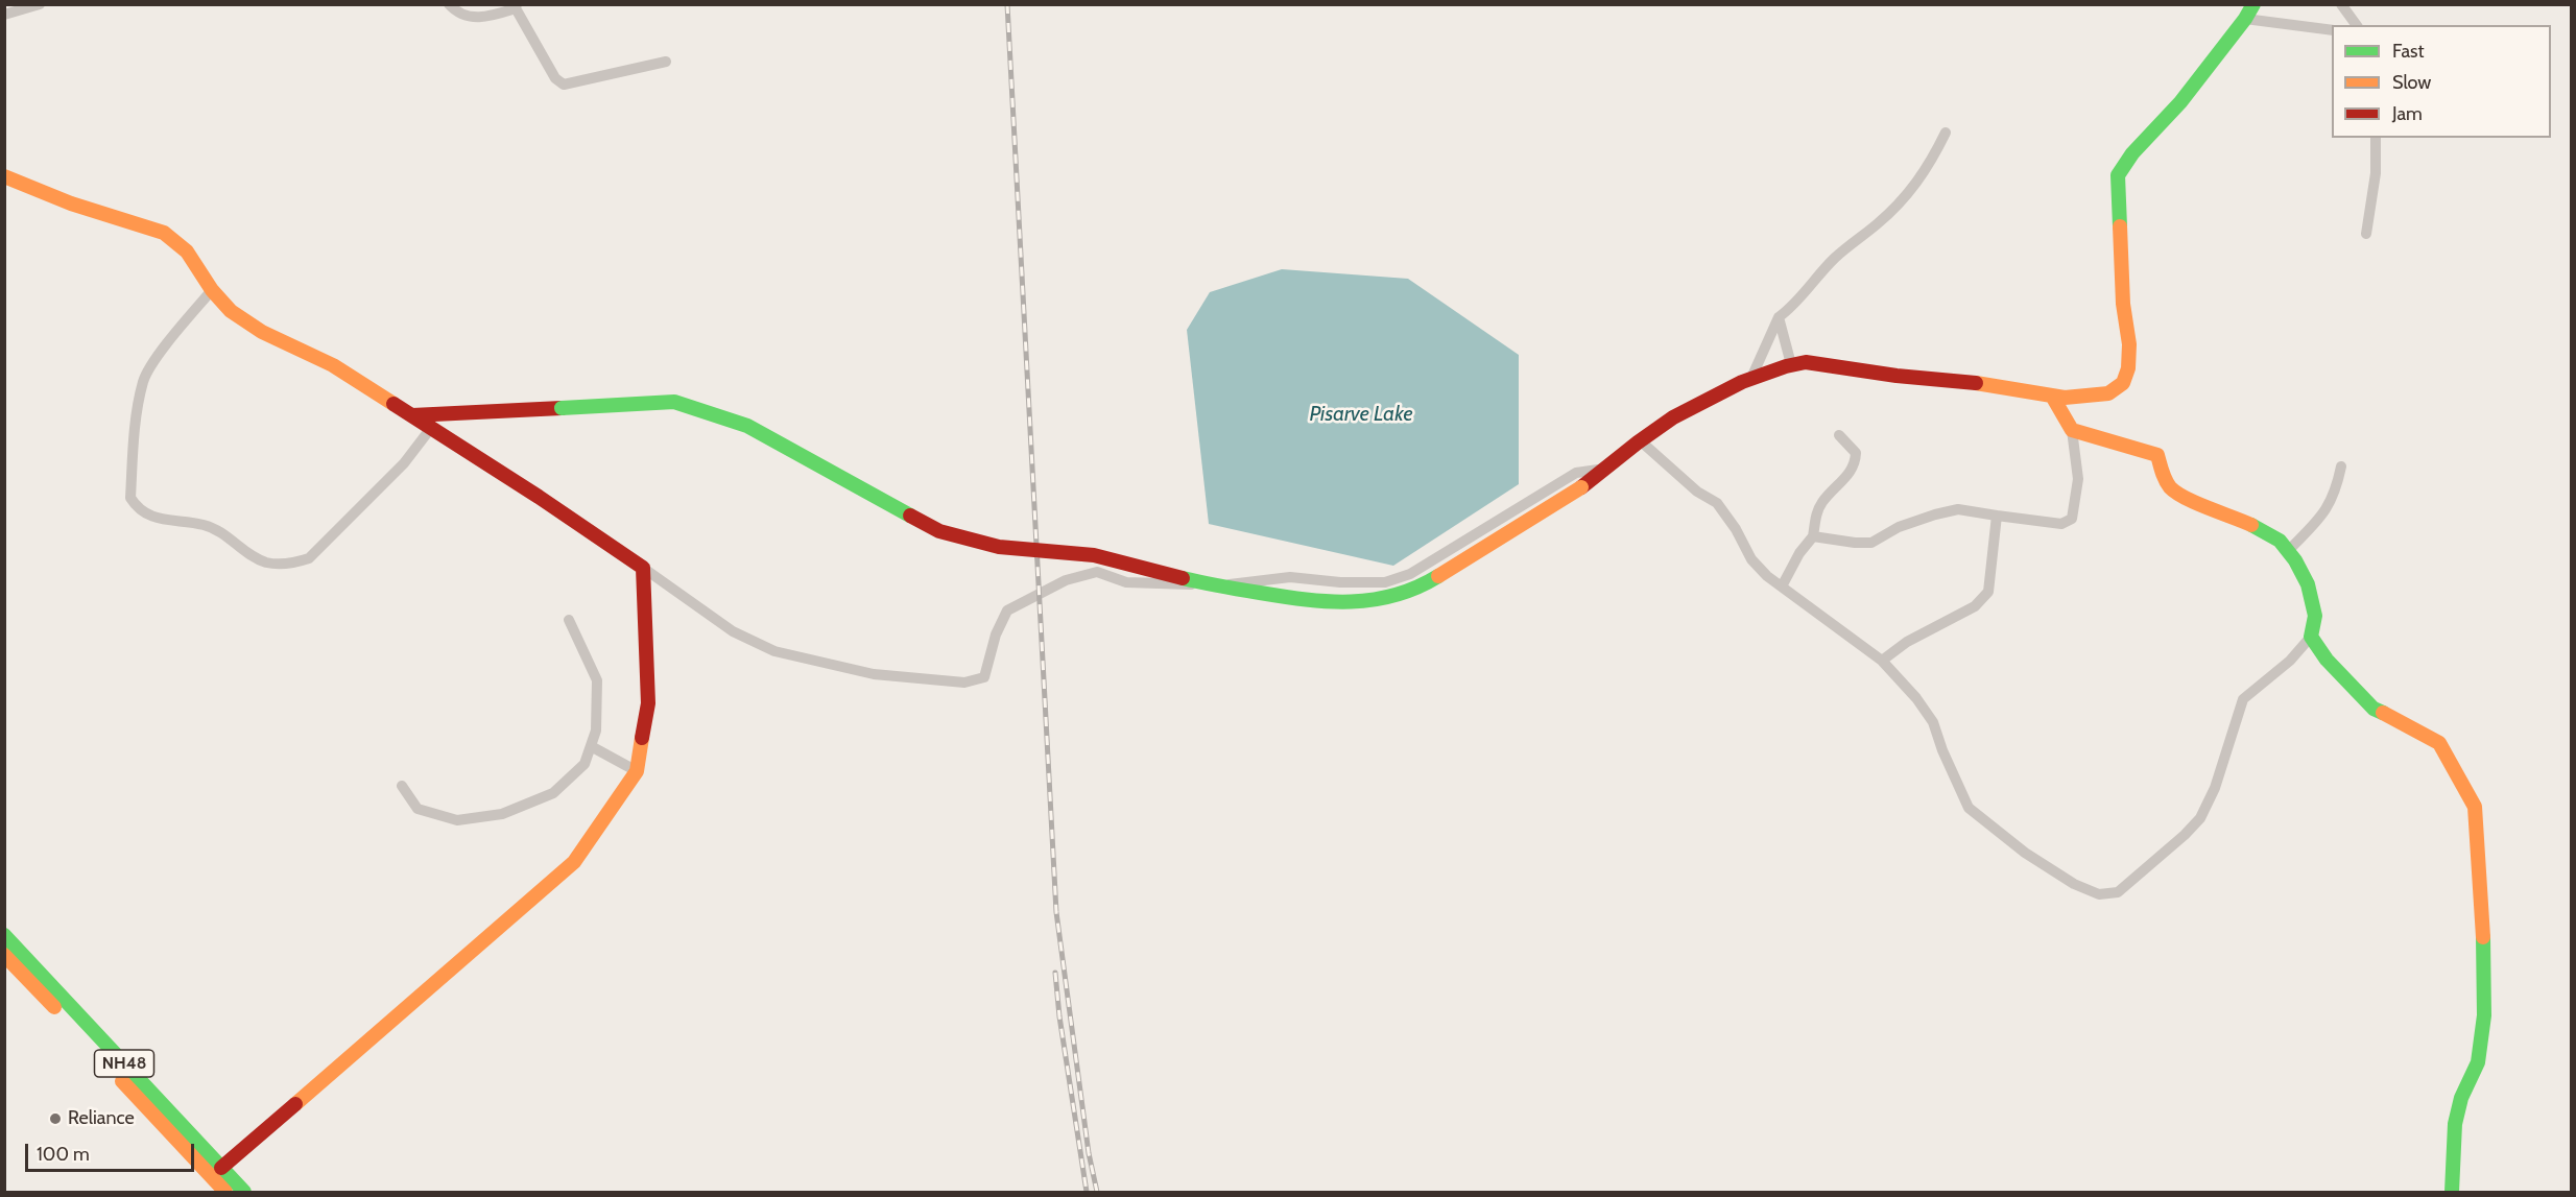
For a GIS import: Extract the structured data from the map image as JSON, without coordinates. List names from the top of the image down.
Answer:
{
  "streets": {
    "main road": ["NH48"]
  },
  "water": ["Pisarve Lake"],
  "places": ["Reliance"],
  "legend": ["Fast", "Slow", "Jam"],
  "scale_bar": "100 m"
}
